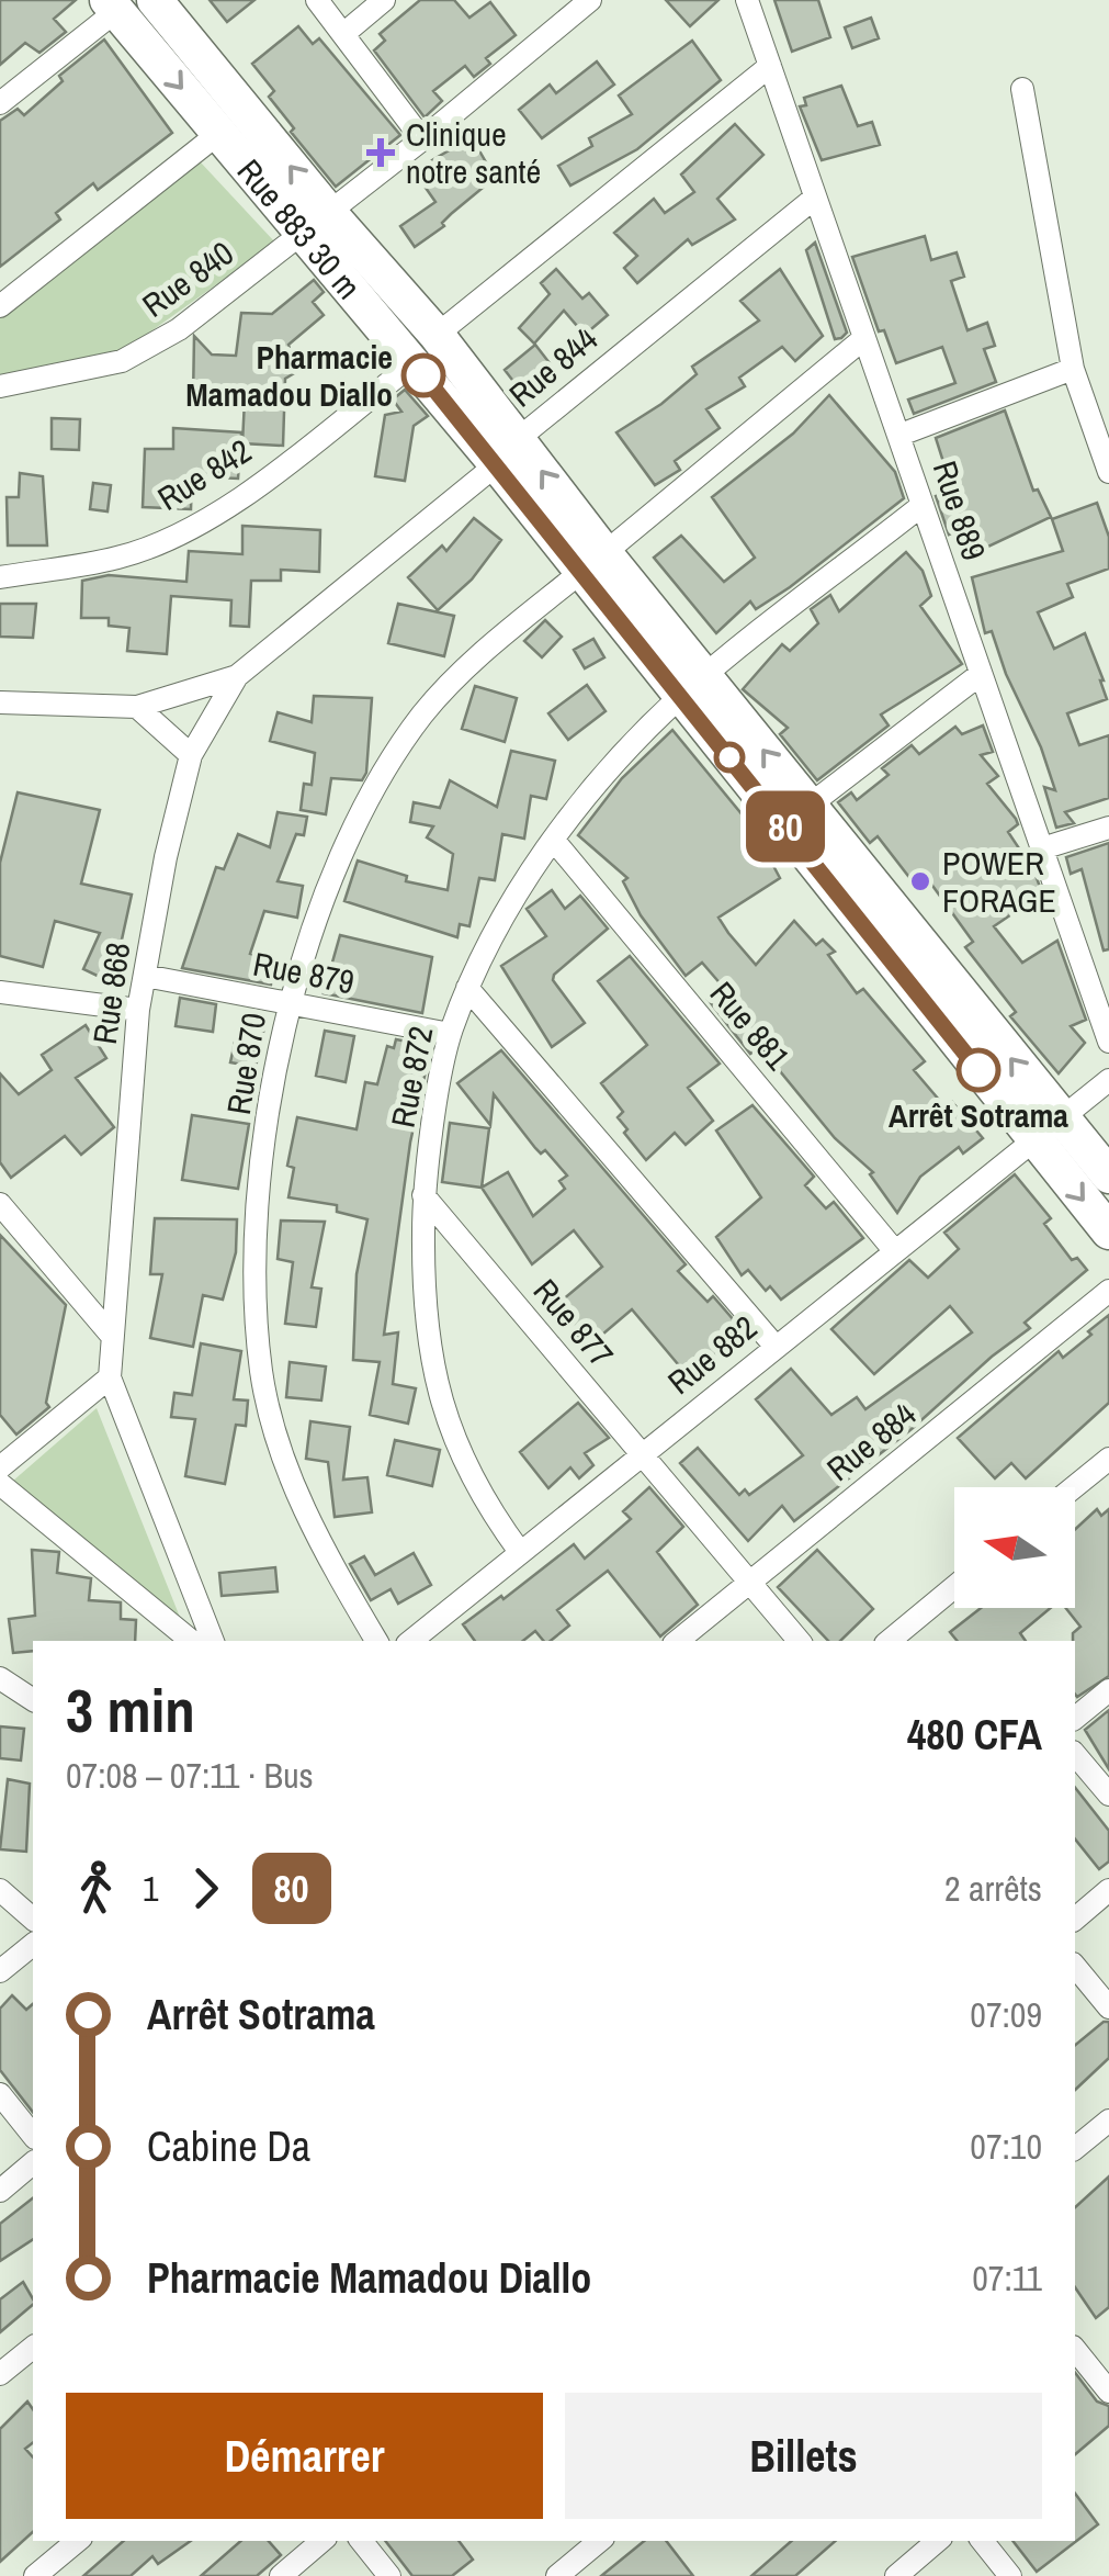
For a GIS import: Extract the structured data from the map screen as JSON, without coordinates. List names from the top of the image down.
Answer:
{
  "streets": {
    "main road": ["Rue 883 30 m"],
    "street": [
      "Rue 840",
      "Rue 844",
      "Rue 842",
      "Rue 889",
      "Rue 879",
      "Rue 868",
      "Rue 881",
      "Rue 870",
      "Rue 872",
      "Rue 877",
      "Rue 882",
      "Rue 884"
    ]
  },
  "crossings": [
    ["Rue 883 30 m", "Rue 840"],
    ["Rue 883 30 m", "Rue 844"],
    ["Rue 883 30 m", "Rue 842"],
    ["Rue 883 30 m", "Rue 870"],
    ["Rue 883 30 m", "Rue 872"],
    ["Rue 883 30 m", "Rue 882"],
    ["Rue 844", "Rue 889"],
    ["Rue 844", "Rue 868"],
    ["Rue 889", "Rue 870"],
    ["Rue 889", "Rue 872"],
    ["Rue 879", "Rue 868"],
    ["Rue 879", "Rue 870"],
    ["Rue 879", "Rue 872"],
    ["Rue 881", "Rue 872"],
    ["Rue 881", "Rue 882"],
    ["Rue 872", "Rue 877"],
    ["Rue 872", "Rue 882"],
    ["Rue 877", "Rue 882"],
    ["Rue 877", "Rue 884"]
  ],
  "places": {
    "health": ["Clinique notre santé"],
    "other": ["Pharmacie Mamadou Diallo", "POWER FORAGE", "Arrêt Sotrama"]
  },
  "lines": ["bus line 80"],
  "north": "left",
  "page": {
    "on_map": "80",
    "heading": ["3 min", "07:08 – 07:11 · Bus", "480 CFA"],
    "legs": ["1", "80", "2 arrêts"],
    "list": [
      {
        "name": "Arrêt Sotrama",
        "value": "07:09"
      },
      {
        "name": "Cabine Da",
        "value": "07:10"
      },
      {
        "name": "Pharmacie Mamadou Diallo",
        "value": "07:11"
      }
    ],
    "buttons": ["Démarrer", "Billets"]
  }
}
